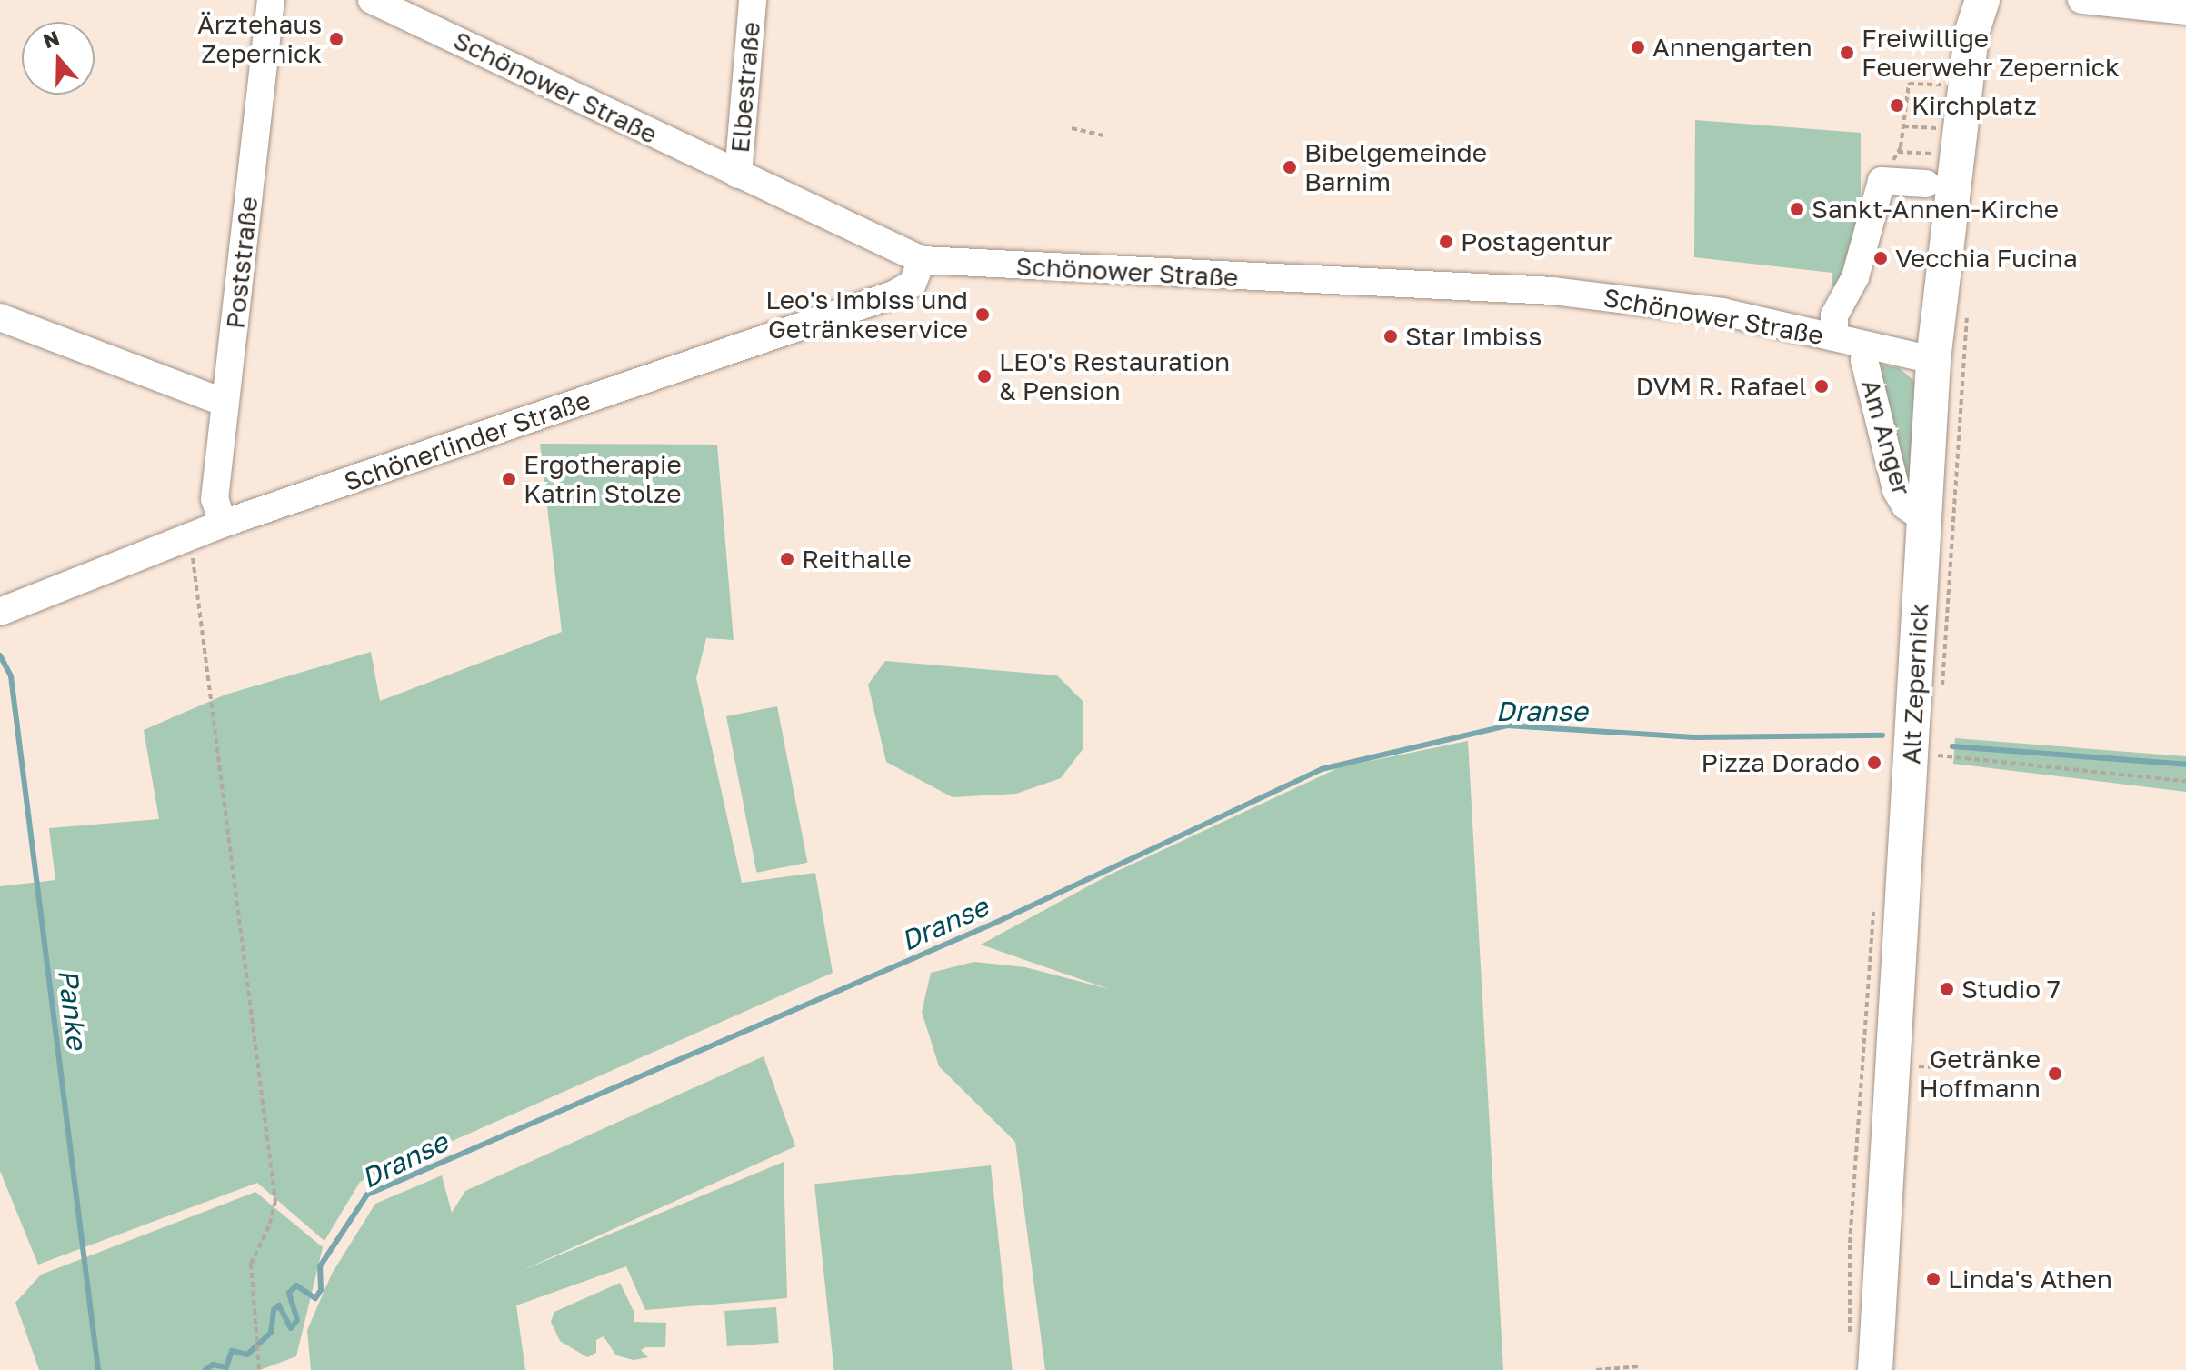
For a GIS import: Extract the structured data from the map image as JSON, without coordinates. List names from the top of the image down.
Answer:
{
  "streets": {
    "main road": ["Alt Zepernick"],
    "street": [
      "Schönower Straße",
      "Elbestraße",
      "Poststraße",
      "Am Anger",
      "Schönerlinder Straße"
    ]
  },
  "crossings": [
    ["Schönower Straße", "Elbestraße"],
    ["Schönower Straße", "Am Anger"],
    ["Schönower Straße", "Schönerlinder Straße"],
    ["Schönower Straße", "Alt Zepernick"],
    ["Poststraße", "Schönerlinder Straße"],
    ["Am Anger", "Alt Zepernick"]
  ],
  "water": ["Dranse", "Panke"],
  "places": [
    "Ärztehaus Zepernick",
    "Annengarten",
    "Freiwillige Feuerwehr Zepernick",
    "Kirchplatz",
    "Bibelgemeinde Barnim",
    "Sankt-Annen-Kirche",
    "Postagentur",
    "Vecchia Fucina",
    "Leo's Imbiss und Getränkeservice",
    "Star Imbiss",
    "LEO's Restauration & Pension",
    "DVM R. Rafael",
    "Ergotherapie Katrin Stolze",
    "Reithalle",
    "Pizza Dorado",
    "Studio 7",
    "Getränke Hoffmann",
    "Linda's Athen"
  ],
  "north": "top"
}
